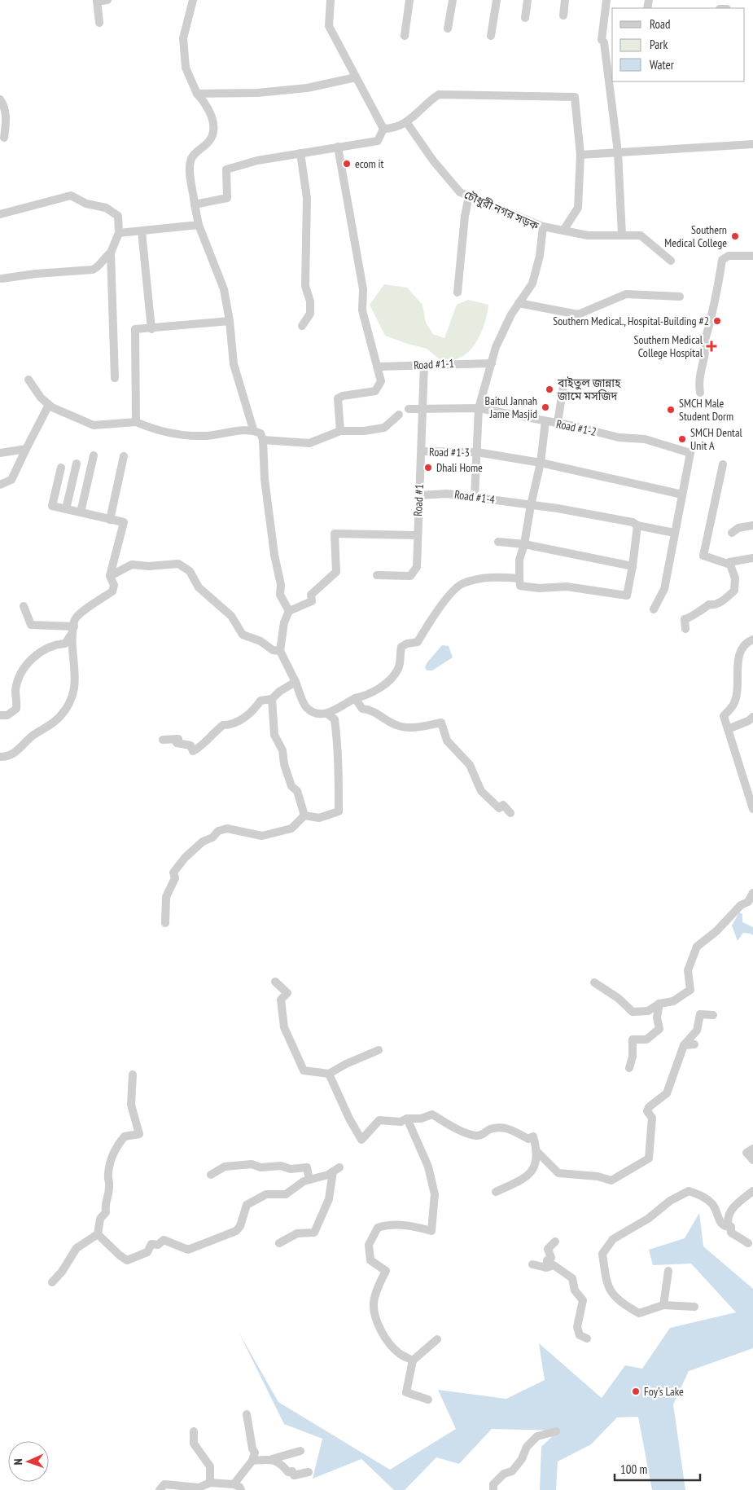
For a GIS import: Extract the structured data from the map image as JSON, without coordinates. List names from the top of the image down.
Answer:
{
  "streets": {
    "street": [
      "চৌধুরী নগর সড়ক",
      "Road #1-1",
      "Road #1-2",
      "Road #1-3",
      "Road #1-4",
      "Road #1"
    ]
  },
  "crossings": [
    ["চৌধুরী নগর সড়ক", "Road #1-1"],
    ["চৌধুরী নগর সড়ক", "Road #1-3"],
    ["চৌধুরী নগর সড়ক", "Road #1-4"],
    ["Road #1-1", "Road #1"],
    ["Road #1-2", "Road #1-3"],
    ["Road #1-2", "Road #1-4"],
    ["Road #1-3", "Road #1"],
    ["Road #1-4", "Road #1"]
  ],
  "places": {
    "other": [
      "ecom it",
      "Southern Medical College",
      "Southern Medical., Hospital-Building #2",
      "বাইতুল জান্নাহ জামে মসজিদ",
      "Baitul Jannah Jame Masjid",
      "SMCH Male Student Dorm",
      "SMCH Dental Unit A",
      "Dhali Home",
      "Foy's Lake"
    ],
    "health": ["Southern Medical College Hospital"]
  },
  "legend": ["Road", "Park", "Water"],
  "scale_bar": "100 m",
  "north": "left"
}
